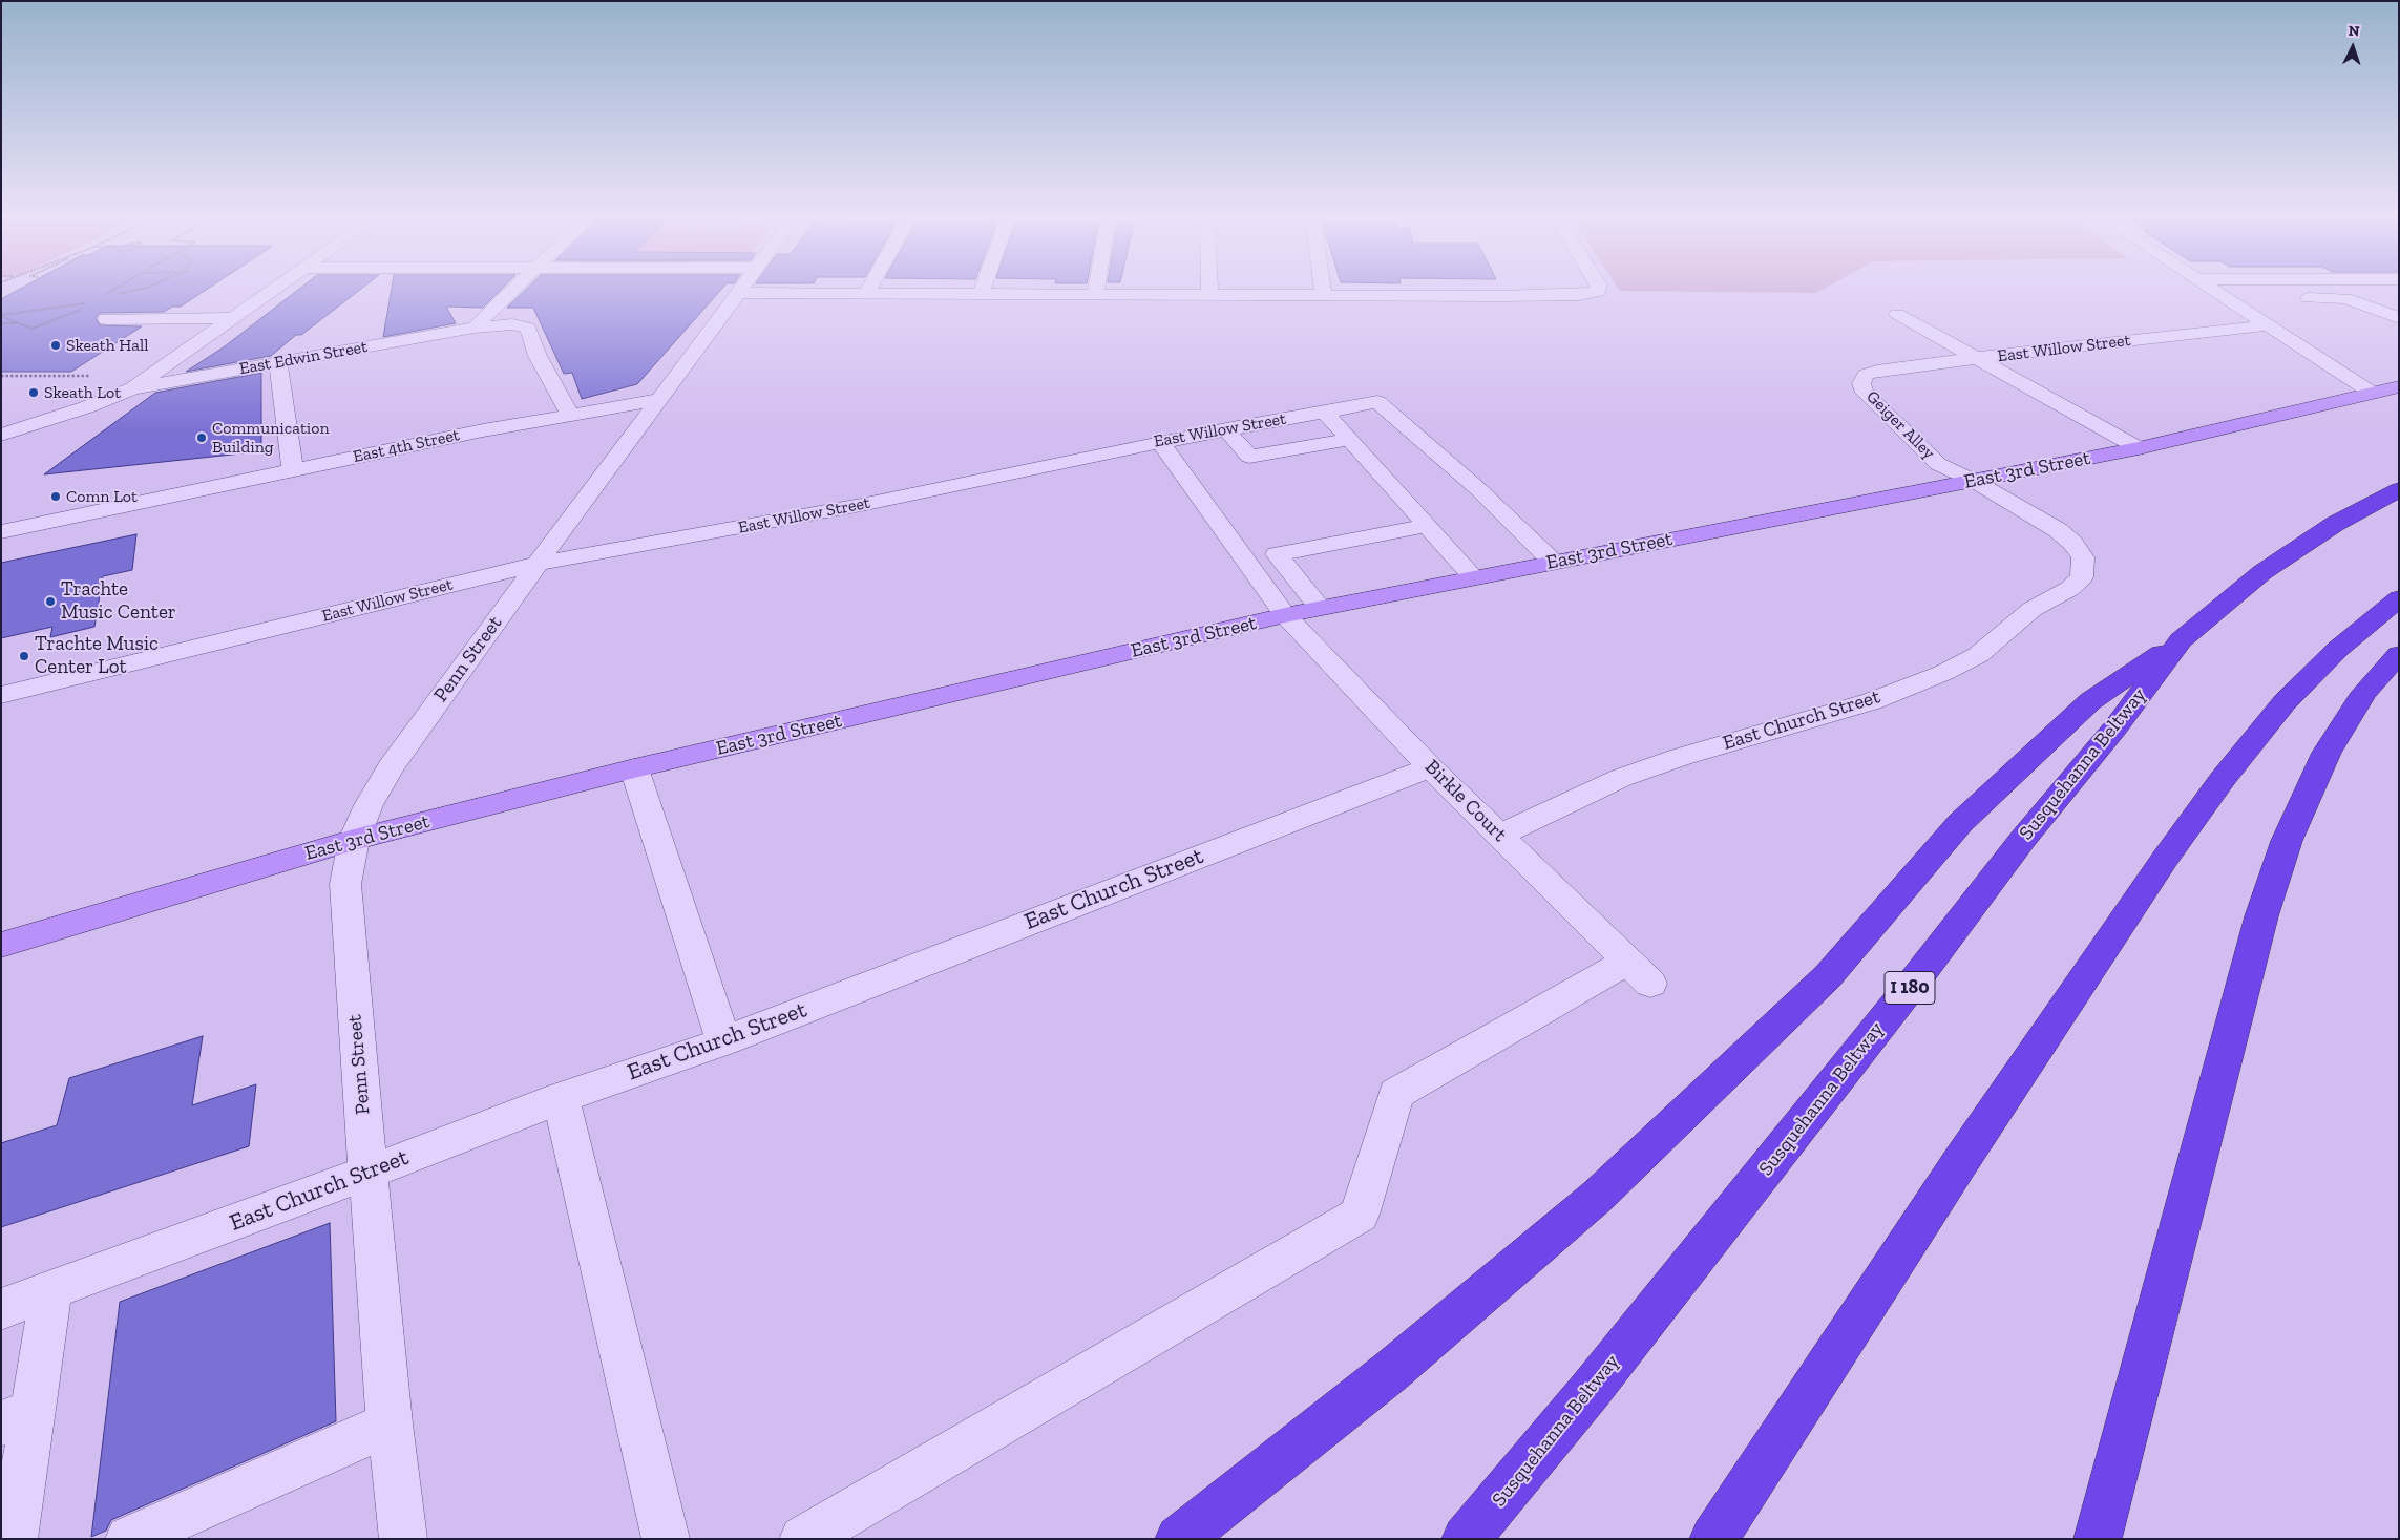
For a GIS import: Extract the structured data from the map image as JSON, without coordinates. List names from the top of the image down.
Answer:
{
  "streets": {
    "highway": ["Susquehanna Beltway", "I 180"],
    "main road": ["East 3rd Street"],
    "street": [
      "East Willow Street",
      "East Edwin Street",
      "Geiger Alley",
      "East 4th Street",
      "Penn Street",
      "East Church Street",
      "Birkle Court"
    ]
  },
  "crossings": [
    ["East Willow Street", "Geiger Alley"],
    ["East Willow Street", "East 3rd Street"],
    ["East Willow Street", "Penn Street"],
    ["East Willow Street", "Birkle Court"],
    ["East Edwin Street", "East 4th Street"],
    ["Geiger Alley", "East 3rd Street"],
    ["Geiger Alley", "East Church Street"],
    ["East 4th Street", "Penn Street"],
    ["East 3rd Street", "Penn Street"],
    ["East 3rd Street", "Birkle Court"],
    ["Penn Street", "East Church Street"],
    ["East Church Street", "Birkle Court"]
  ],
  "places": [
    "Skeath Hall",
    "Skeath Lot",
    "Communication Building",
    "Comn Lot",
    "Trachte Music Center",
    "Trachte Music Center Lot"
  ],
  "north": "top"
}
